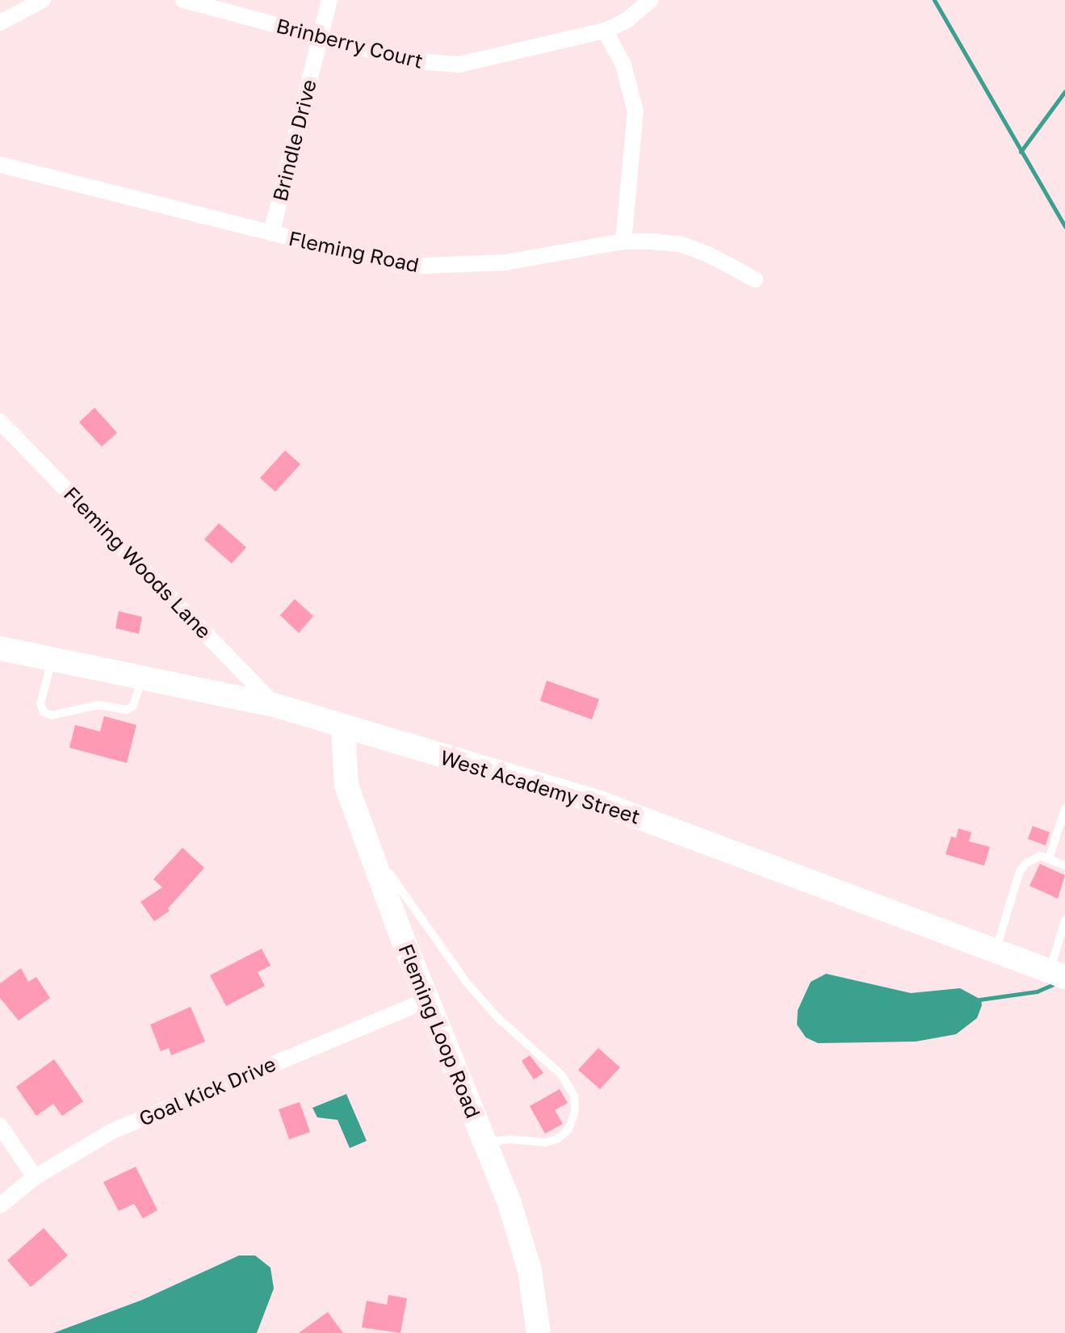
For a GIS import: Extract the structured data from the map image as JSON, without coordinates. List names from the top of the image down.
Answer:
{
  "streets": {
    "main road": ["West Academy Street", "Fleming Loop Road"],
    "street": [
      "Brinberry Court",
      "Brindle Drive",
      "Fleming Road",
      "Fleming Woods Lane",
      "Goal Kick Drive"
    ]
  },
  "crossings": [
    ["Brinberry Court", "Brindle Drive"],
    ["Brindle Drive", "Fleming Road"],
    ["Fleming Woods Lane", "West Academy Street"],
    ["West Academy Street", "Fleming Loop Road"],
    ["Fleming Loop Road", "Goal Kick Drive"]
  ]
}
